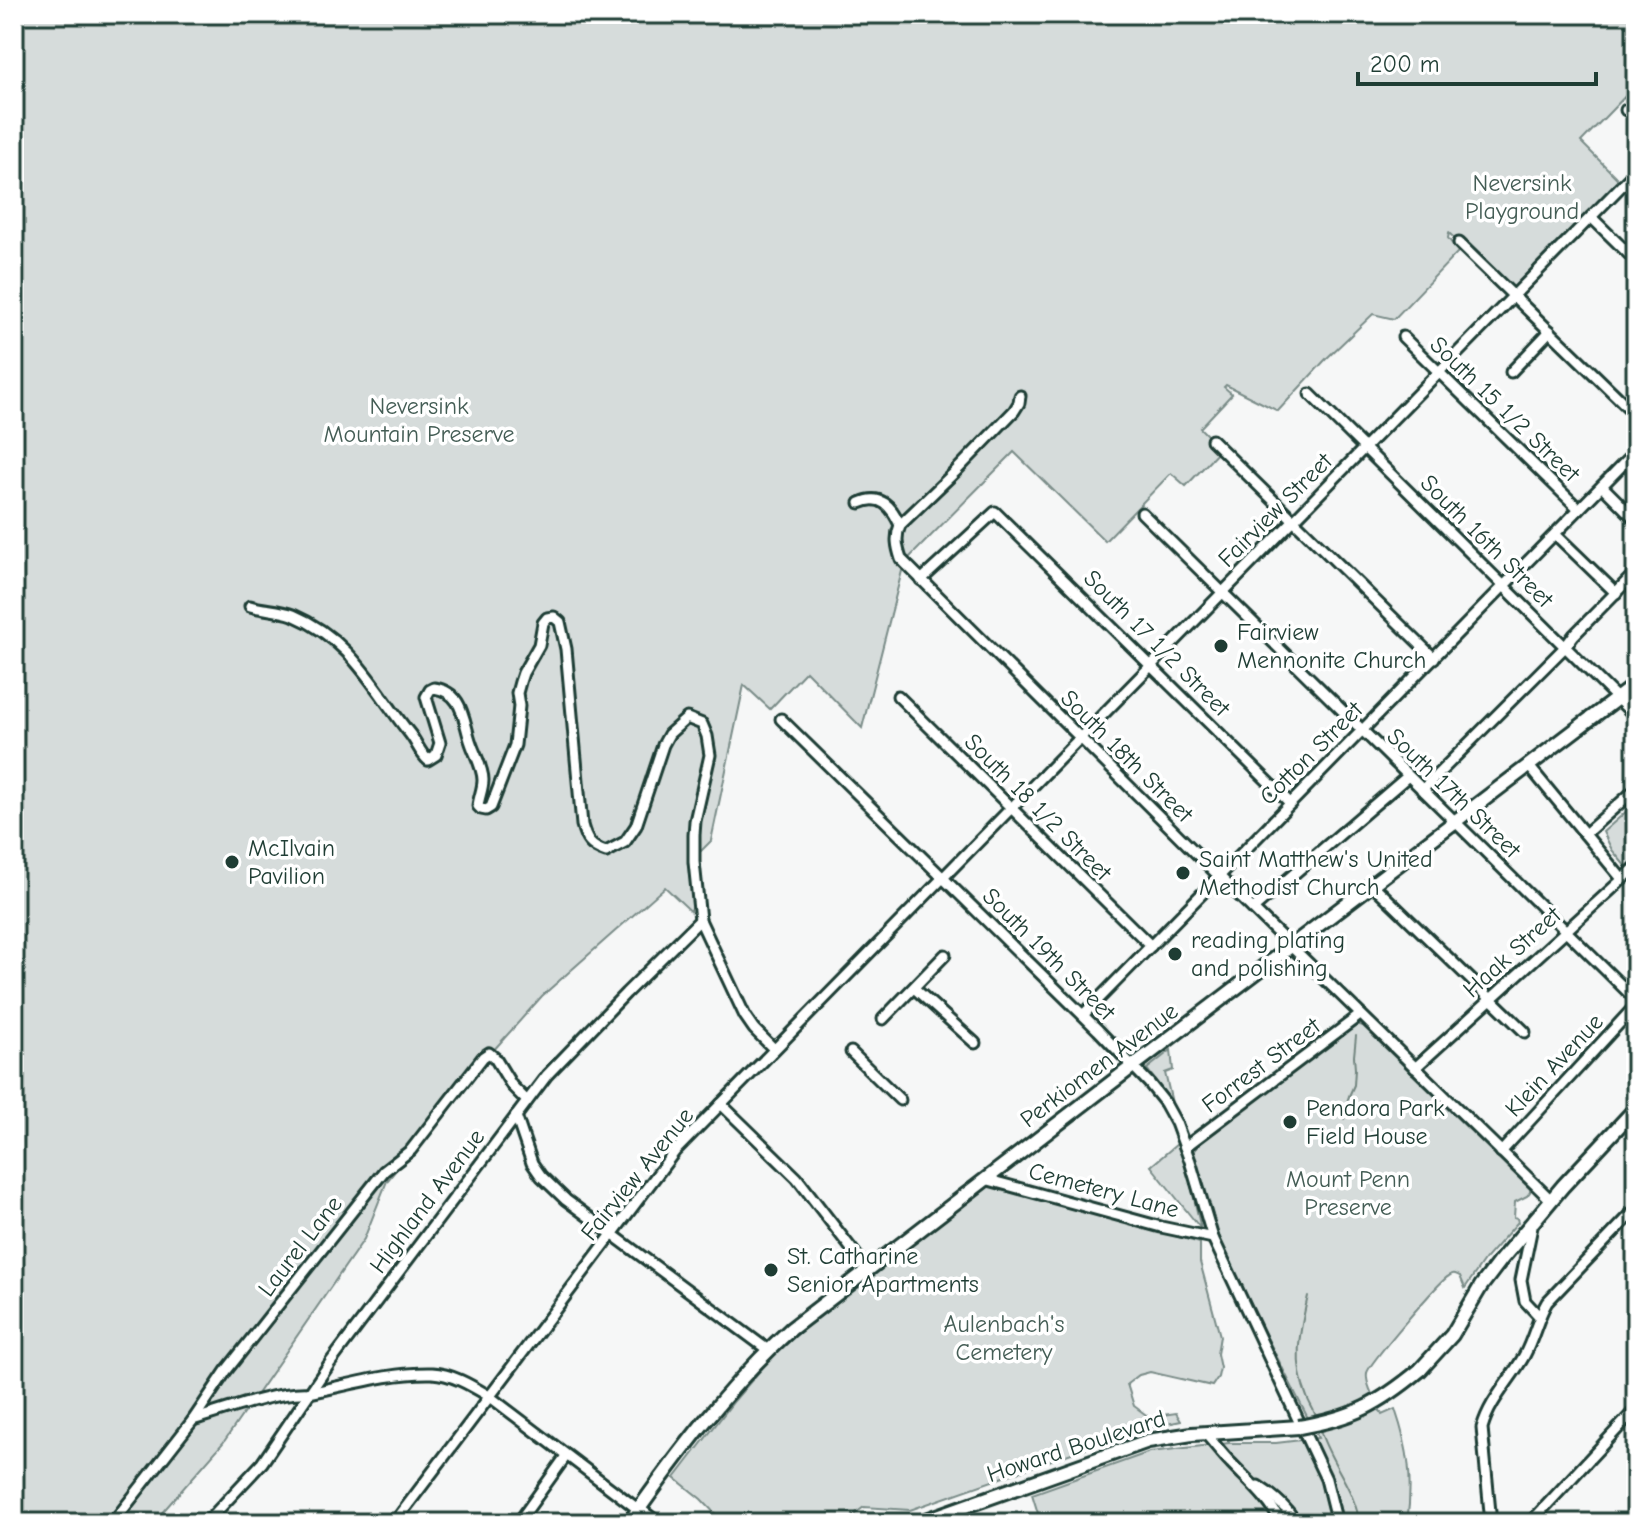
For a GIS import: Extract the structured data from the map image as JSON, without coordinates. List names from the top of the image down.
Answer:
{
  "streets": {
    "main road": ["Perkiomen Avenue", "Howard Boulevard"],
    "street": [
      "South 15 1/2 Street",
      "Fairview Street",
      "South 16th Street",
      "South 17 1/2 Street",
      "Cotton Street",
      "South 18th Street",
      "South 17th Street",
      "South 18 1/2 Street",
      "Haak Street",
      "South 19th Street",
      "Forrest Street",
      "Klein Avenue",
      "Fairview Avenue",
      "Cemetery Lane",
      "Highland Avenue",
      "Laurel Lane"
    ]
  },
  "crossings": [
    ["South 15 1/2 Street", "Fairview Street"],
    ["South 15 1/2 Street", "Cotton Street"],
    ["Fairview Street", "South 16th Street"],
    ["Fairview Street", "South 17 1/2 Street"],
    ["Fairview Street", "South 18th Street"],
    ["Fairview Street", "South 17th Street"],
    ["Fairview Street", "South 18 1/2 Street"],
    ["Fairview Street", "South 19th Street"],
    ["Fairview Street", "Fairview Avenue"],
    ["South 16th Street", "Cotton Street"],
    ["South 16th Street", "Perkiomen Avenue"],
    ["South 17 1/2 Street", "Cotton Street"],
    ["South 17 1/2 Street", "South 18th Street"],
    ["Cotton Street", "South 18th Street"],
    ["Cotton Street", "South 17th Street"],
    ["Cotton Street", "South 18 1/2 Street"],
    ["Cotton Street", "South 19th Street"],
    ["South 18th Street", "Haak Street"],
    ["South 18th Street", "Perkiomen Avenue"],
    ["South 18th Street", "Forrest Street"],
    ["South 18th Street", "Klein Avenue"],
    ["South 18th Street", "Howard Boulevard"],
    ["South 17th Street", "Haak Street"],
    ["South 17th Street", "Perkiomen Avenue"],
    ["South 17th Street", "Klein Avenue"],
    ["South 19th Street", "Perkiomen Avenue"],
    ["South 19th Street", "Forrest Street"],
    ["South 19th Street", "Fairview Avenue"],
    ["South 19th Street", "Cemetery Lane"],
    ["Perkiomen Avenue", "Cemetery Lane"],
    ["Highland Avenue", "Laurel Lane"]
  ],
  "parks": [
    "Neversink Playground",
    "Neversink Mountain Preserve",
    "Mount Penn Preserve",
    "Aulenbach's Cemetery"
  ],
  "places": [
    "Fairview Mennonite Church",
    "McIlvain Pavilion",
    "Saint Matthew's United Methodist Church",
    "reading plating and polishing",
    "Pendora Park Field House",
    "St. Catharine Senior Apartments"
  ],
  "scale_bar": "200 m"
}
